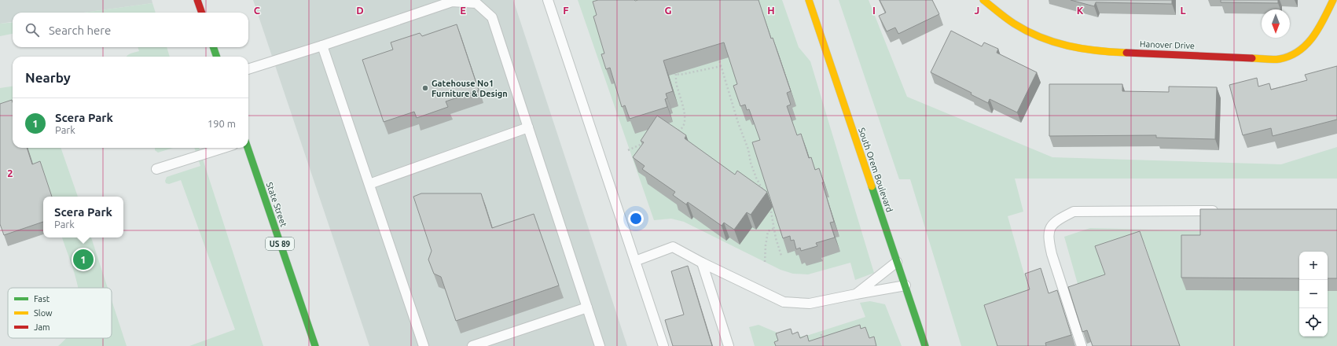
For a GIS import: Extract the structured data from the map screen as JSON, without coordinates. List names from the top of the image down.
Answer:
{
  "streets": {
    "street": [
      "Hanover Drive",
      "South Orem Boulevard",
      "State Street",
      "US 89"
    ]
  },
  "places": ["Gatehouse No1 Furniture & Design"],
  "legend": ["Fast", "Slow", "Jam"],
  "north": "bottom",
  "page": {
    "search": "Search here",
    "heading": "Nearby",
    "list": [
      {
        "mark": "1",
        "name": "Scera Park",
        "note": "Park",
        "value": "190 m"
      }
    ],
    "popup": ["Scera Park", "Park"],
    "pins": "1",
    "map_buttons": ["+", "−"]
  },
  "grid": {
    "columns": [
      "C",
      "D",
      "E",
      "F",
      "G",
      "H",
      "I",
      "J",
      "K",
      "L"
    ],
    "rows": ["2"]
  }
}
